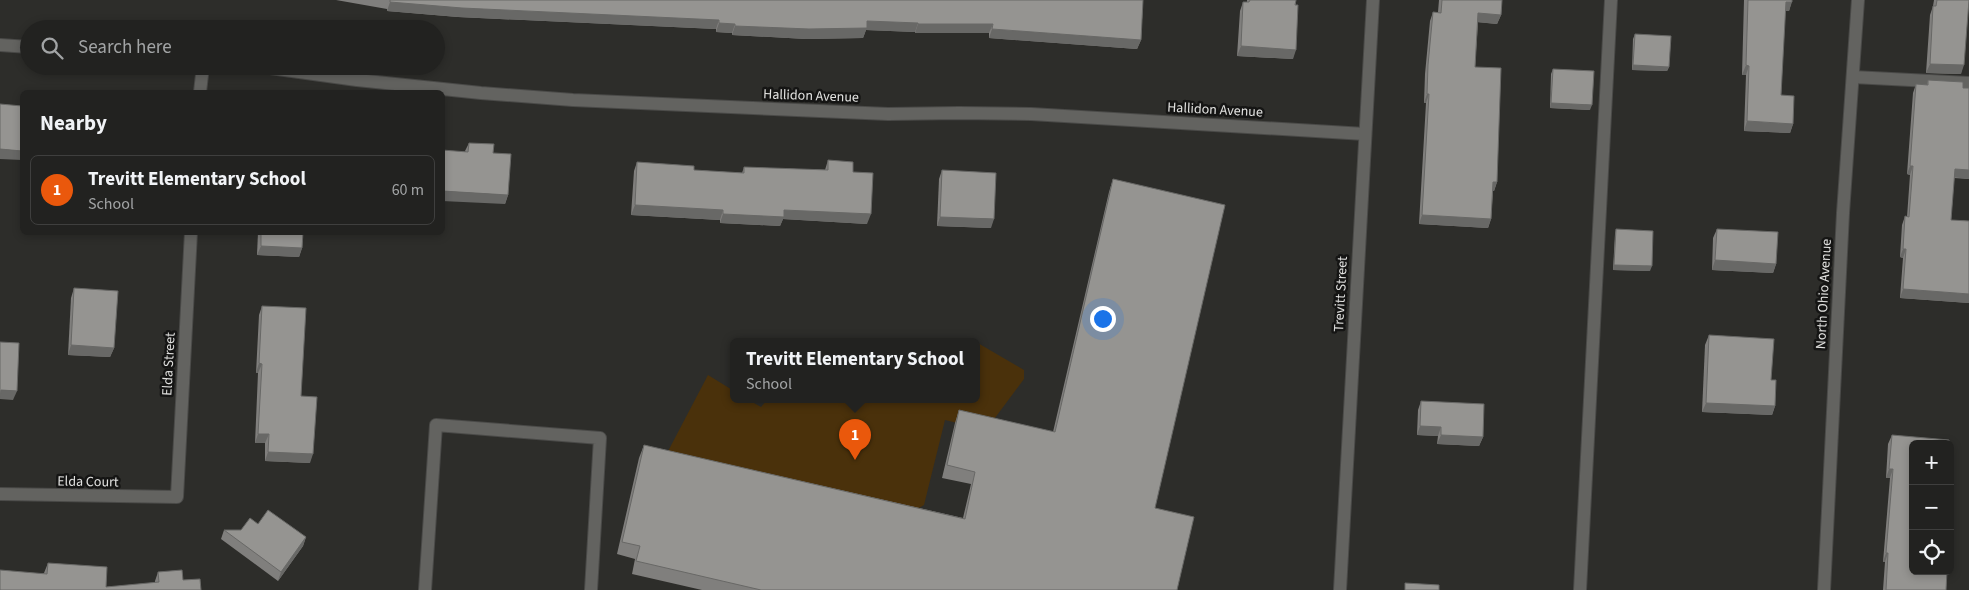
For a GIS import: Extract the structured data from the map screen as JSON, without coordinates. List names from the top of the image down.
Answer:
{
  "streets": {
    "street": [
      "Hallidon Avenue",
      "Trevitt Street",
      "North Ohio Avenue",
      "Elda Street",
      "Elda Court"
    ]
  },
  "crossings": [
    ["Hallidon Avenue", "Trevitt Street"],
    ["Elda Street", "Elda Court"]
  ],
  "page": {
    "search": "Search here",
    "heading": "Nearby",
    "list": [
      {
        "mark": "1",
        "name": "Trevitt Elementary School",
        "note": "School",
        "value": "60 m"
      }
    ],
    "popup": ["Trevitt Elementary School", "School"],
    "pins": "1",
    "map_buttons": ["+", "−"]
  }
}
